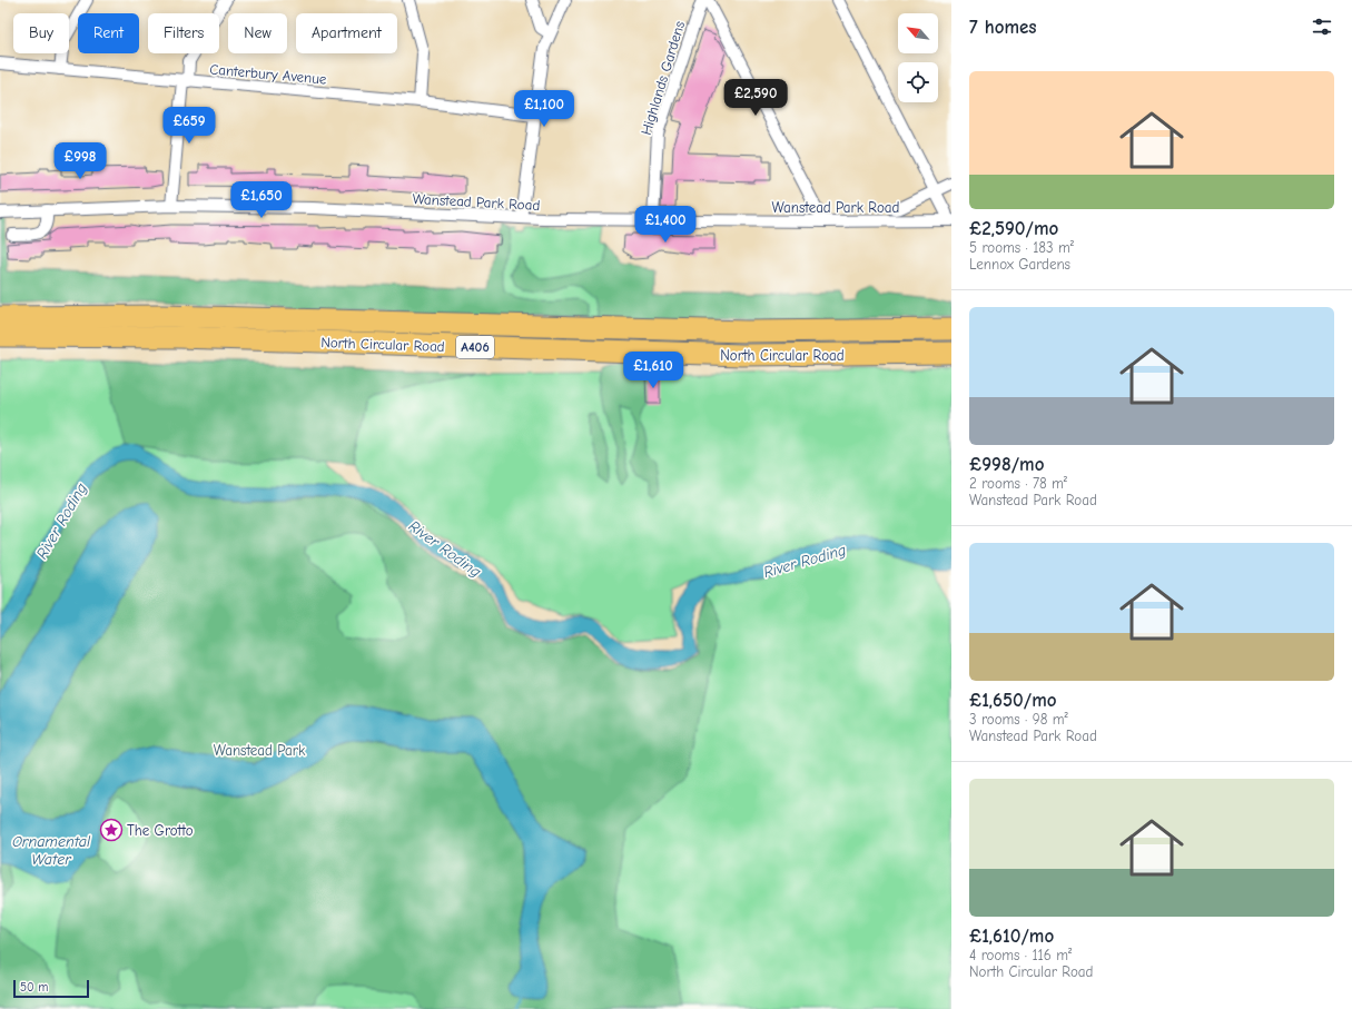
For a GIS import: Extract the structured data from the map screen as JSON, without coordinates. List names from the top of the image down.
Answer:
{
  "streets": {
    "highway": ["North Circular Road", "A406"],
    "street": ["Canterbury Avenue", "Highlands Gardens", "Wanstead Park Road"]
  },
  "crossings": [
    ["Highlands Gardens", "Wanstead Park Road"]
  ],
  "water": ["River Roding", "Ornamental Water"],
  "parks": ["Wanstead Park"],
  "places": {
    "place": ["The Grotto"]
  },
  "scale_bar": "50 m",
  "north": "top left",
  "page": {
    "heading": "7 homes",
    "chip": [
      "Buy",
      "Rent",
      "Filters",
      "New",
      "Apartment"
    ],
    "list": [
      {
        "name": "£2,590/mo",
        "note": "5 rooms · 183 m² · Lennox Gardens"
      },
      {
        "name": "£998/mo",
        "note": "2 rooms · 78 m² · Wanstead Park Road"
      },
      {
        "name": "£1,650/mo",
        "note": "3 rooms · 98 m² · Wanstead Park Road"
      },
      {
        "name": "£1,610/mo",
        "note": "4 rooms · 116 m² · North Circular Road"
      }
    ],
    "price": [
      "£2,590",
      "£1,100",
      "£659",
      "£998",
      "£1,650",
      "£1,400",
      "£1,610"
    ],
    "scale": "50 m"
  }
}
